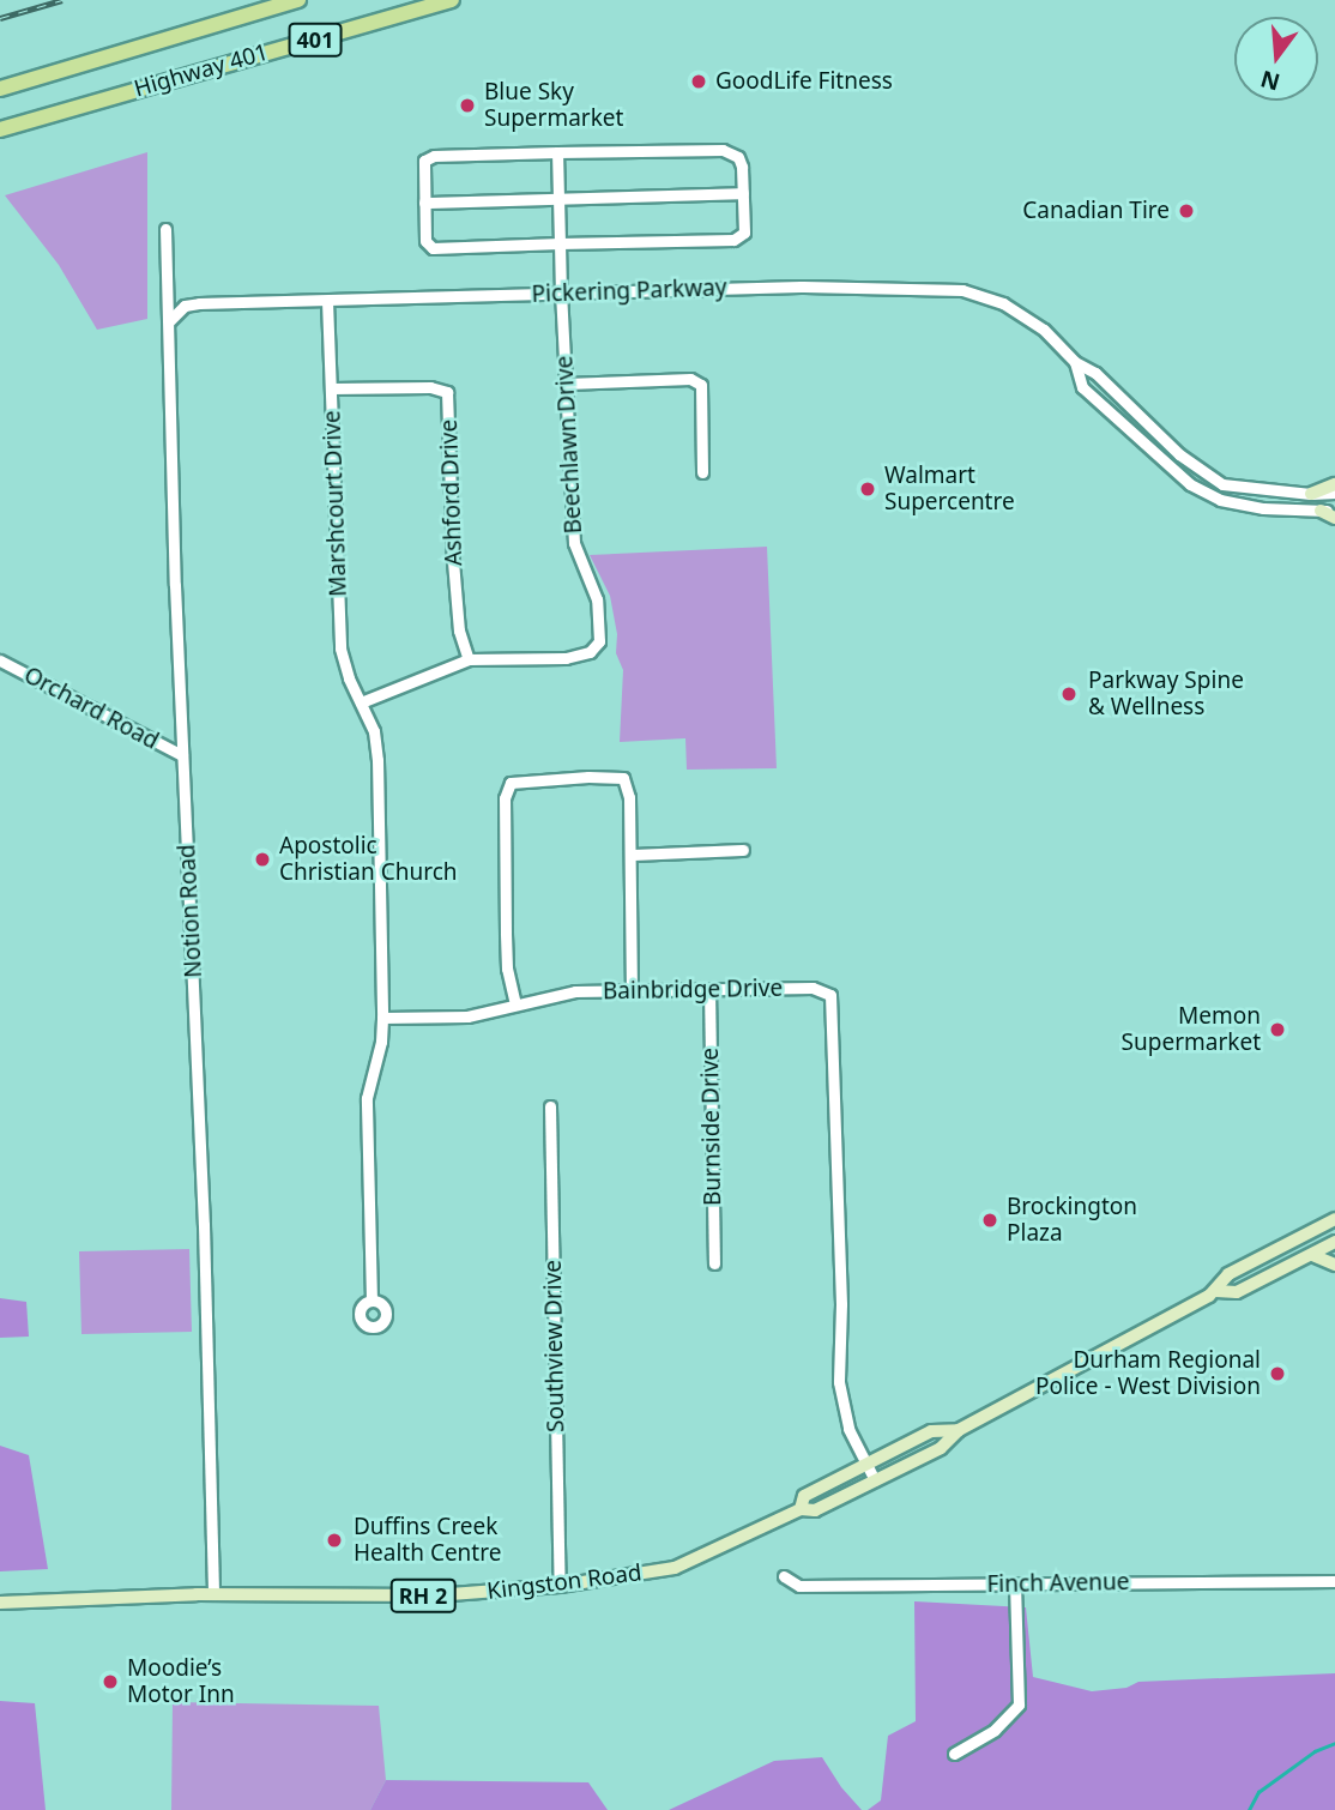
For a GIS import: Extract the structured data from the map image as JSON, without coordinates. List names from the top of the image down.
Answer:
{
  "streets": {
    "highway": ["401", "Highway 401"],
    "main road": ["Kingston Road", "RH 2"],
    "street": [
      "Pickering Parkway",
      "Beechlawn Drive",
      "Ashford Drive",
      "Marshcourt Drive",
      "Orchard Road",
      "Notion Road",
      "Bainbridge Drive",
      "Burnside Drive",
      "Southview Drive",
      "Finch Avenue"
    ]
  },
  "crossings": [
    ["Pickering Parkway", "Beechlawn Drive"],
    ["Pickering Parkway", "Marshcourt Drive"],
    ["Pickering Parkway", "Notion Road"],
    ["Beechlawn Drive", "Ashford Drive"],
    ["Beechlawn Drive", "Marshcourt Drive"],
    ["Ashford Drive", "Marshcourt Drive"],
    ["Orchard Road", "Notion Road"],
    ["Notion Road", "Kingston Road"],
    ["Notion Road", "RH 2"],
    ["Bainbridge Drive", "Burnside Drive"],
    ["Bainbridge Drive", "Kingston Road"],
    ["Southview Drive", "Kingston Road"],
    ["Kingston Road", "RH 2"]
  ],
  "places": [
    "GoodLife Fitness",
    "Blue Sky Supermarket",
    "Canadian Tire",
    "Walmart Supercentre",
    "Parkway Spine & Wellness",
    "Apostolic Christian Church",
    "Memon Supermarket",
    "Brockington Plaza",
    "Durham Regional Police - West Division",
    "Duffins Creek Health Centre",
    "Moodie’s Motor Inn"
  ],
  "north": "bottom"
}
